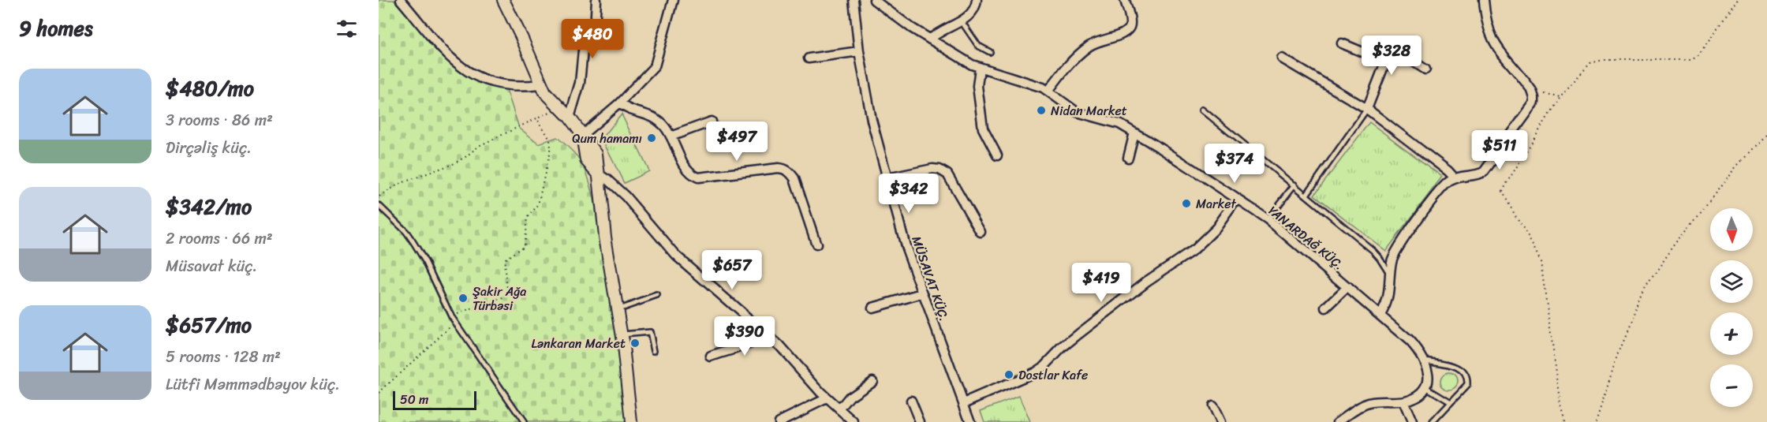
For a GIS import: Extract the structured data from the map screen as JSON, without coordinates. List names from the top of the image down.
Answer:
{
  "streets": {
    "street": ["YANARDAĞ KÜÇ.", "MÜSAVAT KÜÇ."]
  },
  "places": [
    "Nidan Market",
    "Qum hamamı",
    "Market",
    "Şakir Ağa Türbəsi",
    "Lənkaran Market",
    "Dostlar Kafe"
  ],
  "scale_bar": "50 m",
  "north": "bottom",
  "page": {
    "heading": "9 homes",
    "price": [
      "$480",
      "$328",
      "$497",
      "$511",
      "$374",
      "$342",
      "$657",
      "$419",
      "$390"
    ],
    "list": [
      {
        "name": "$480/mo",
        "note": "3 rooms · 86 m² · Dirçəliş küç."
      },
      {
        "name": "$342/mo",
        "note": "2 rooms · 66 m² · Müsavat küç."
      },
      {
        "name": "$657/mo",
        "note": "5 rooms · 128 m² · Lütfi Məmmədbəyov küç."
      }
    ],
    "map_buttons": ["+", "−"],
    "scale": "50 m"
  }
}
